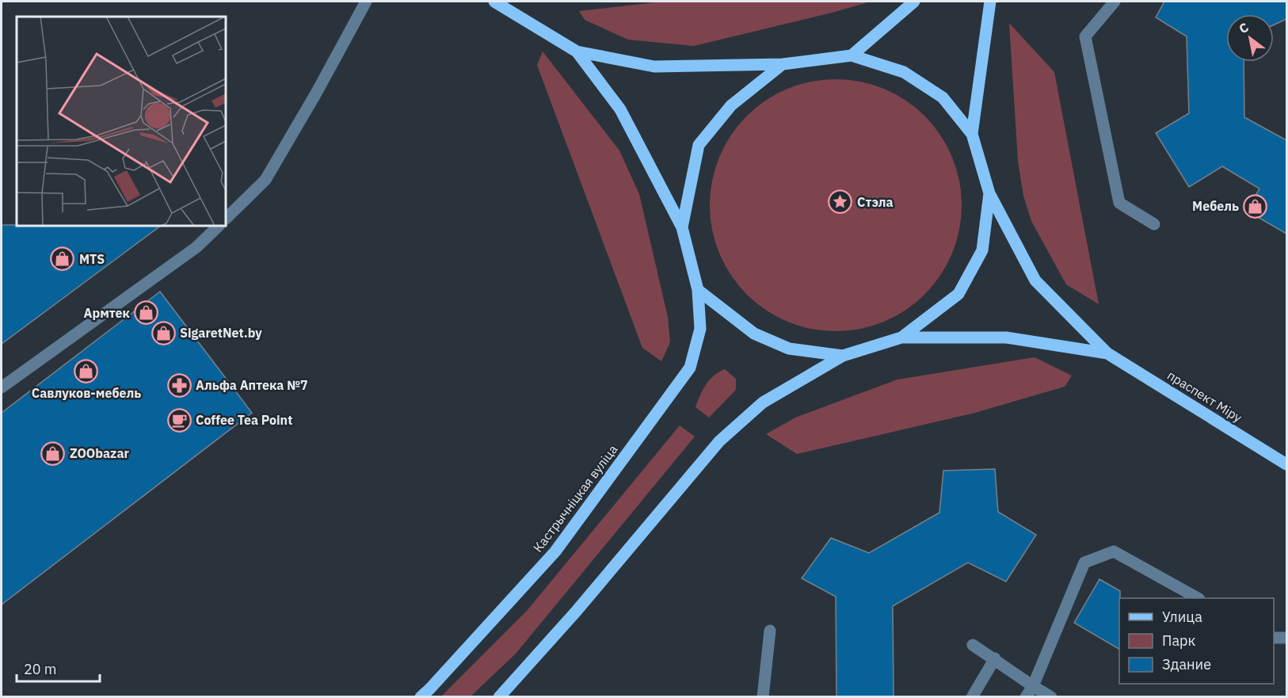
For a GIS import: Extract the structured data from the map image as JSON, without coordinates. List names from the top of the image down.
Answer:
{
  "streets": {
    "main road": ["праспект Міру", "Кастрычніцкая вуліца"]
  },
  "places": {
    "place": ["Стэла"],
    "shop": [
      "Мебель",
      "MTS",
      "Армтек",
      "SigaretNet.by",
      "Савлуков-мебель",
      "ZOObazar"
    ],
    "pharmacy": ["Альфа Аптека №7"],
    "cafe": ["Coffee Tea Point"]
  },
  "legend": ["Улица", "Парк", "Здание"],
  "scale_bar": "20 m",
  "north": "top left"
}
